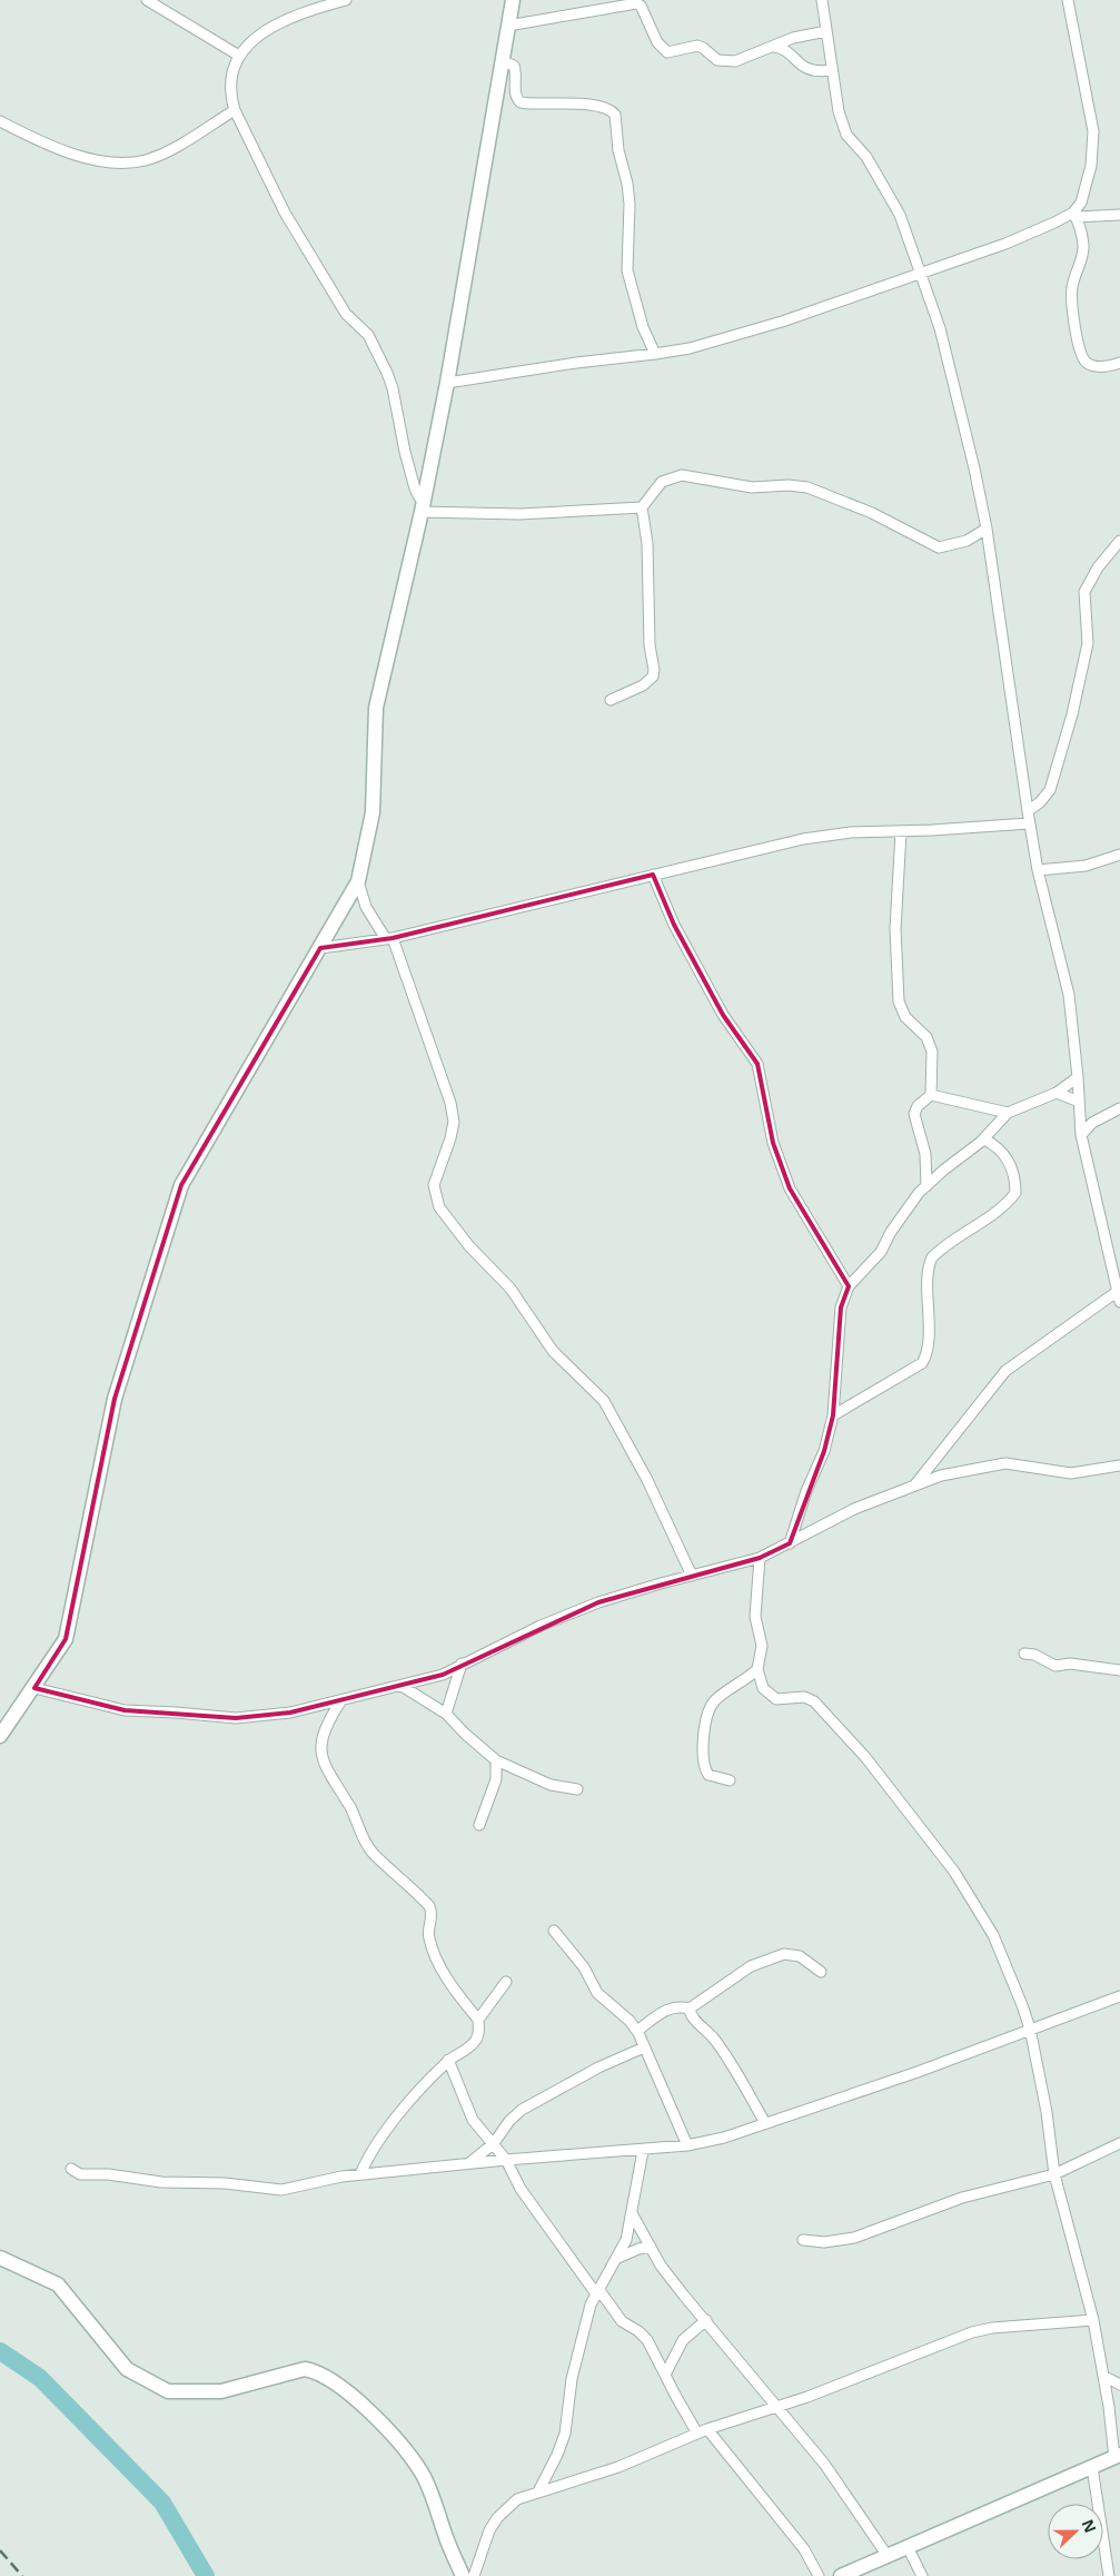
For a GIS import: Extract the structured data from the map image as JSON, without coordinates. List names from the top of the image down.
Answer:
{
  "north": "right"
}
